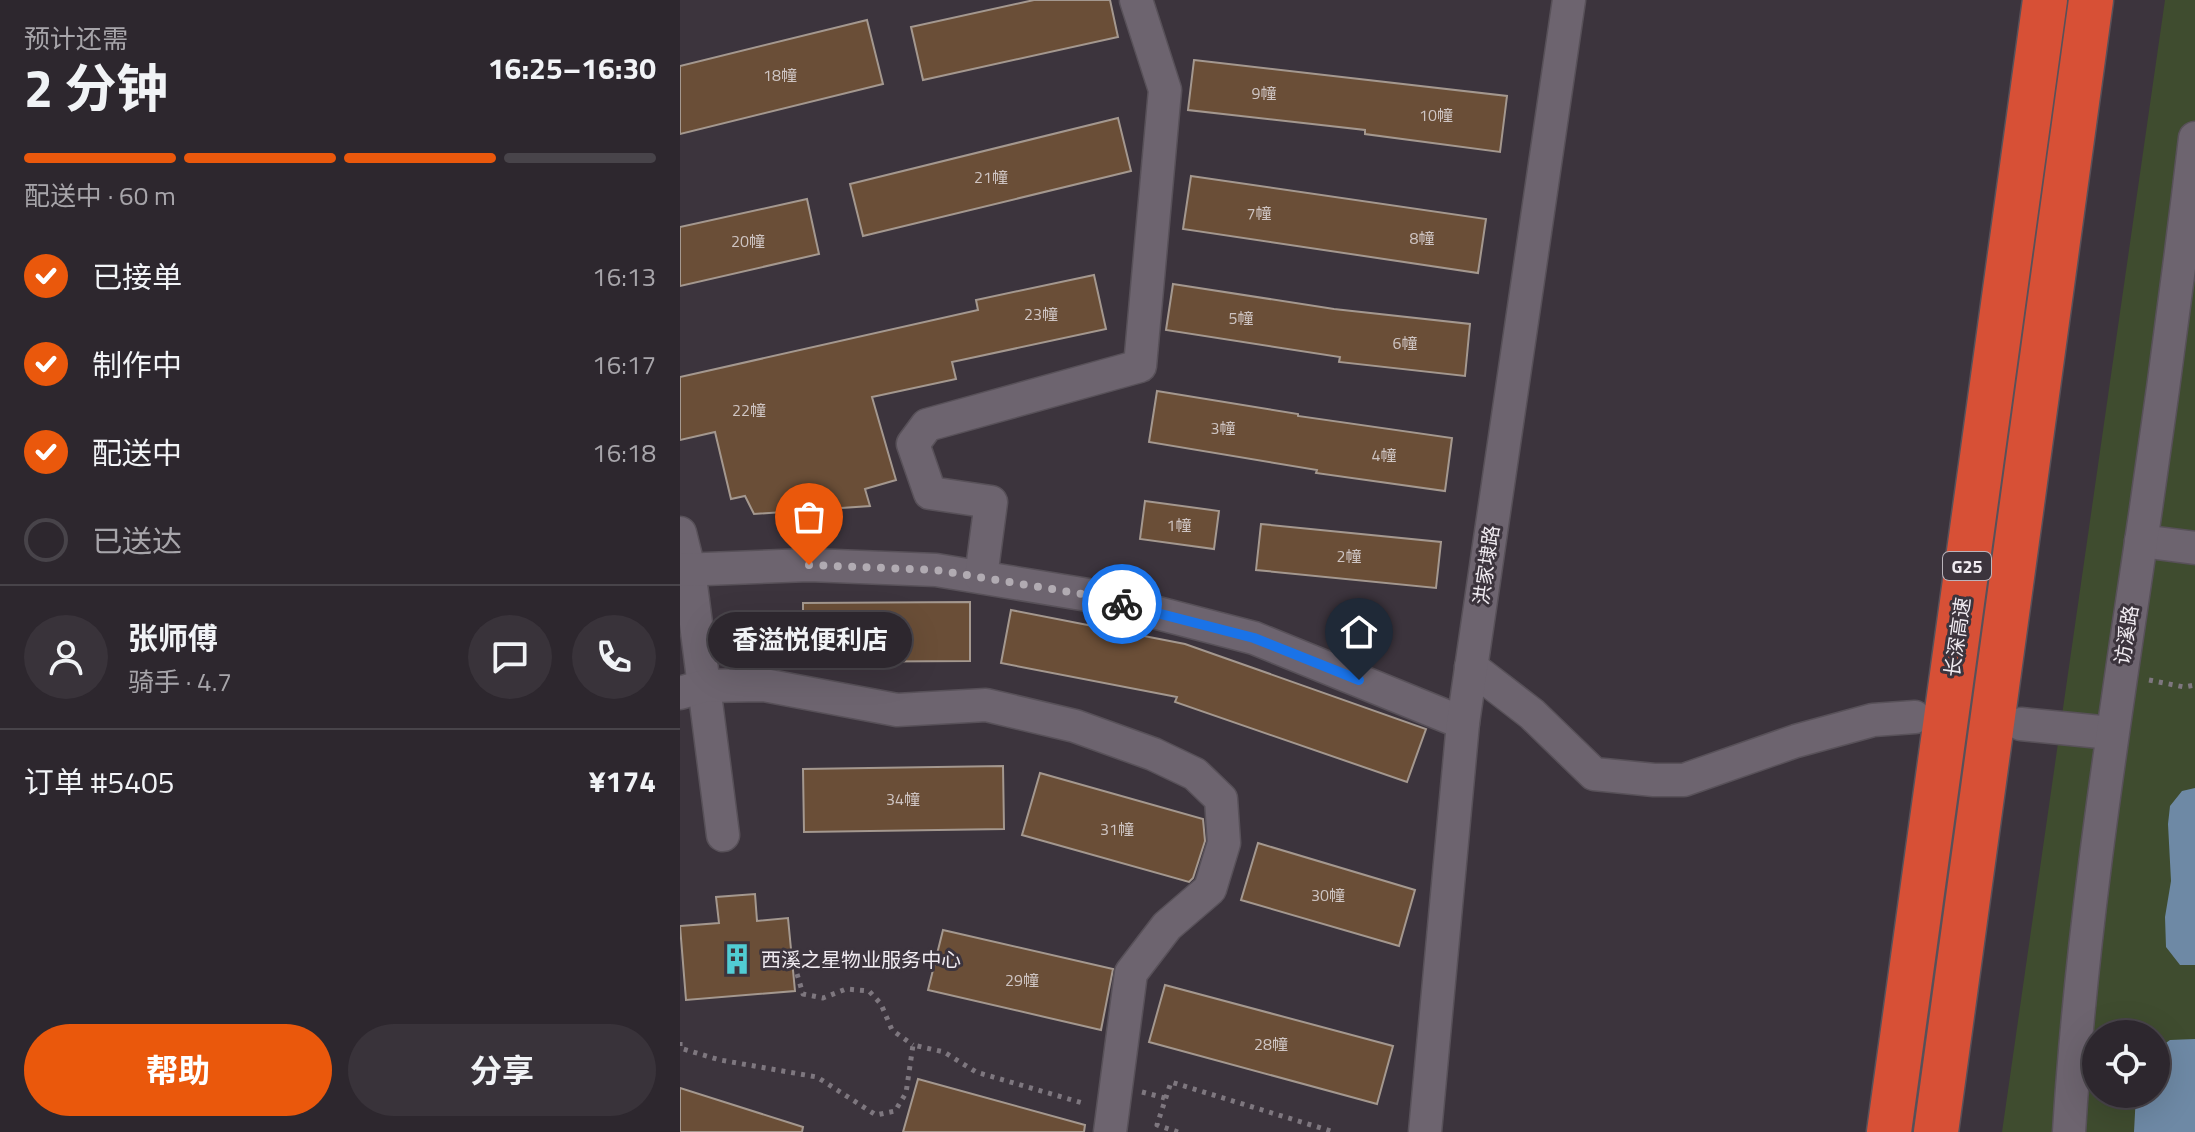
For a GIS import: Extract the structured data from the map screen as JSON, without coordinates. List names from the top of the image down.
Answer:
{
  "streets": {
    "highway": ["G25", "长深高速"],
    "street": ["洪家埭路", "访溪路"]
  },
  "places": {
    "other": ["香溢悦便利店"],
    "building": ["西溪之星物业服务中心"]
  },
  "house_numbers": [
    "18幢",
    "9幢",
    "10幢",
    "21幢",
    "7幢",
    "8幢",
    "20幢",
    "23幢",
    "5幢",
    "6幢",
    "22幢",
    "3幢",
    "4幢",
    "1幢",
    "2幢",
    "34幢",
    "31幢",
    "30幢",
    "29幢",
    "28幢"
  ],
  "page": {
    "heading": ["2 分钟", "预计还需", "16:25–16:30"],
    "panel": [
      "张师傅",
      "骑手 · 4.7",
      "订单 #5405",
      "¥174"
    ],
    "bar": "配送中 · 60 m",
    "list": [
      ["已接单", "16:13"],
      ["制作中", "16:17"],
      ["配送中", "16:18"],
      "已送达"
    ],
    "bubble": "香溢悦便利店",
    "buttons": ["帮助", "分享"]
  }
}
